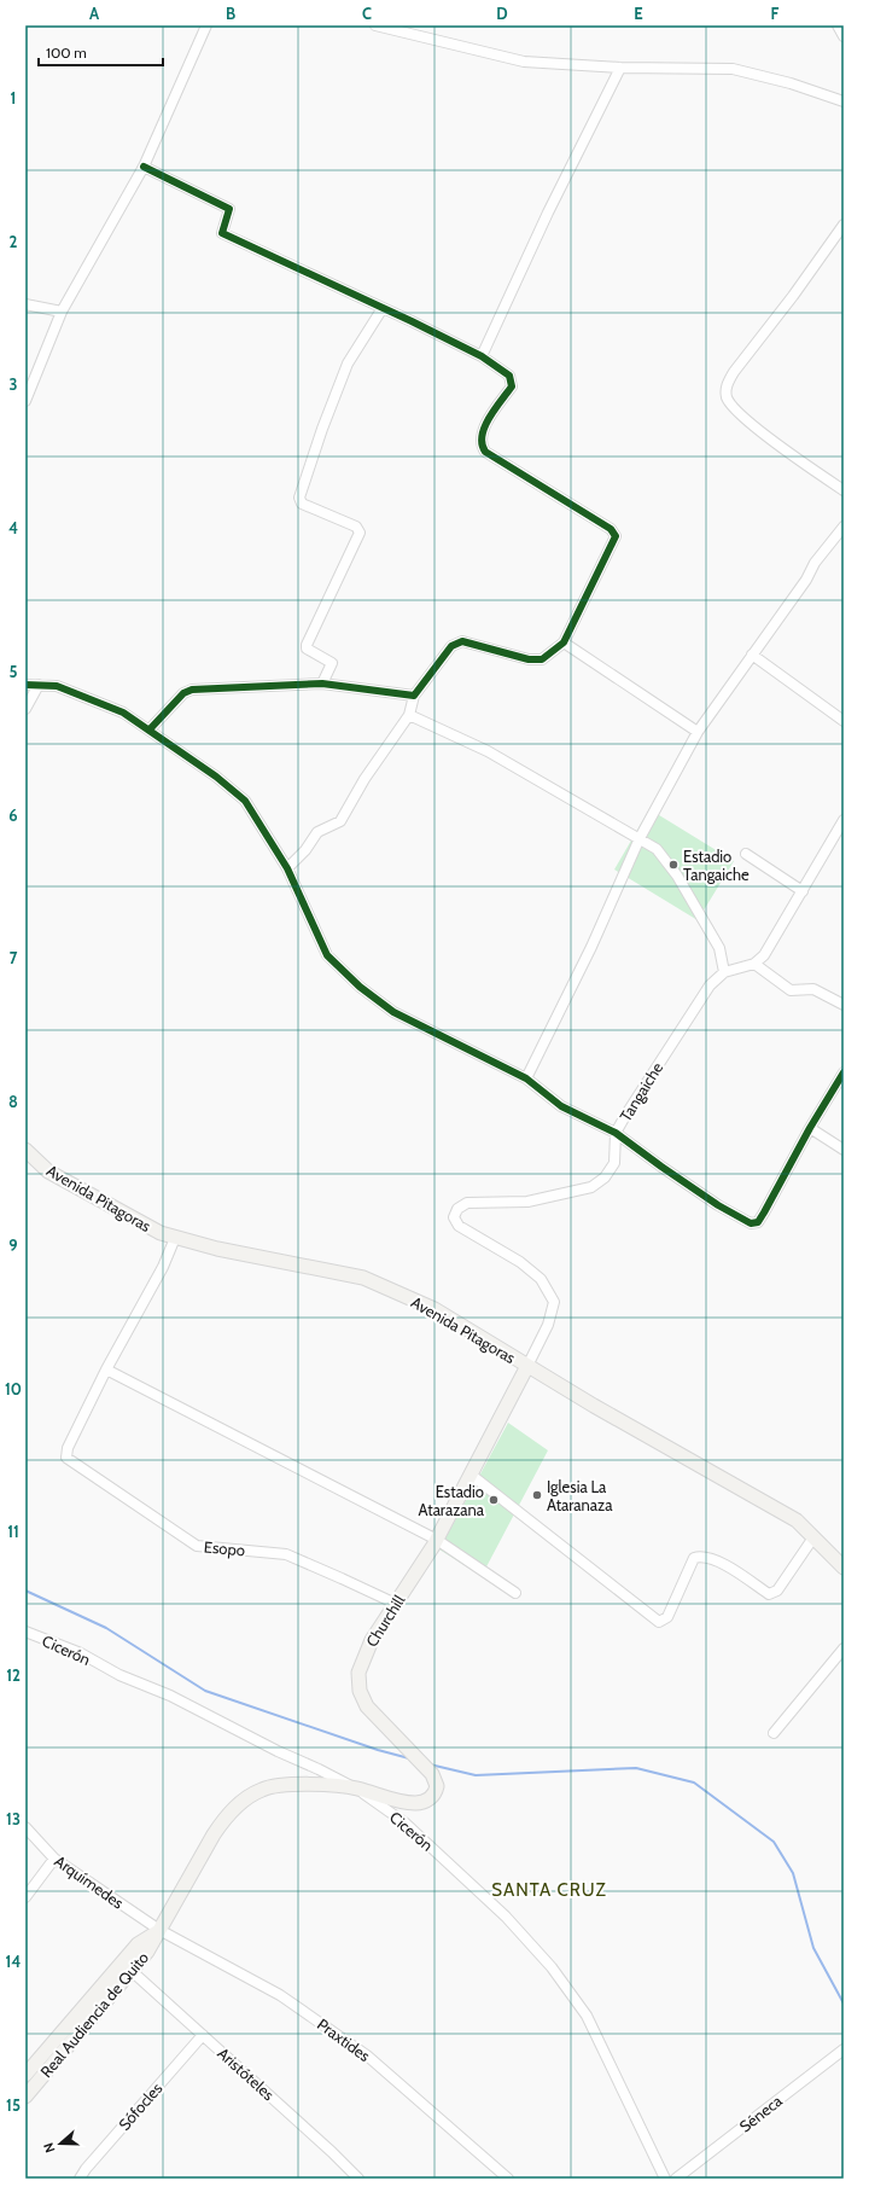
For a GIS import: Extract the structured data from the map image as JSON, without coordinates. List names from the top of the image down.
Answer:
{
  "streets": {
    "main road": ["Avenida Pitagoras", "Churchill", "Real Audiencia de Quito"],
    "street": [
      "Tangaiche",
      "Esopo",
      "Cicerón",
      "Arquímedes",
      "Praxtides",
      "Aristóteles",
      "Sófocles",
      "Séneca"
    ]
  },
  "crossings": [
    ["Tangaiche", "Avenida Pitagoras"],
    ["Tangaiche", "Churchill"],
    ["Avenida Pitagoras", "Churchill"],
    ["Esopo", "Churchill"],
    ["Churchill", "Cicerón"],
    ["Churchill", "Real Audiencia de Quito"],
    ["Cicerón", "Real Audiencia de Quito"],
    ["Arquímedes", "Real Audiencia de Quito"],
    ["Arquímedes", "Praxtides"],
    ["Real Audiencia de Quito", "Praxtides"],
    ["Real Audiencia de Quito", "Aristóteles"],
    ["Aristóteles", "Sófocles"]
  ],
  "districts": ["SANTA CRUZ"],
  "places": ["Estadio Tangaiche", "Iglesia La Ataranaza", "Estadio Atarazana"],
  "scale_bar": "100 m",
  "north": "left",
  "grid": {
    "columns": [
      "A",
      "B",
      "C",
      "D",
      "E",
      "F"
    ],
    "rows": [
      "1",
      "2",
      "3",
      "4",
      "5",
      "6",
      "7",
      "8",
      "9",
      "10",
      "11",
      "12",
      "13",
      "14",
      "15"
    ]
  }
}
